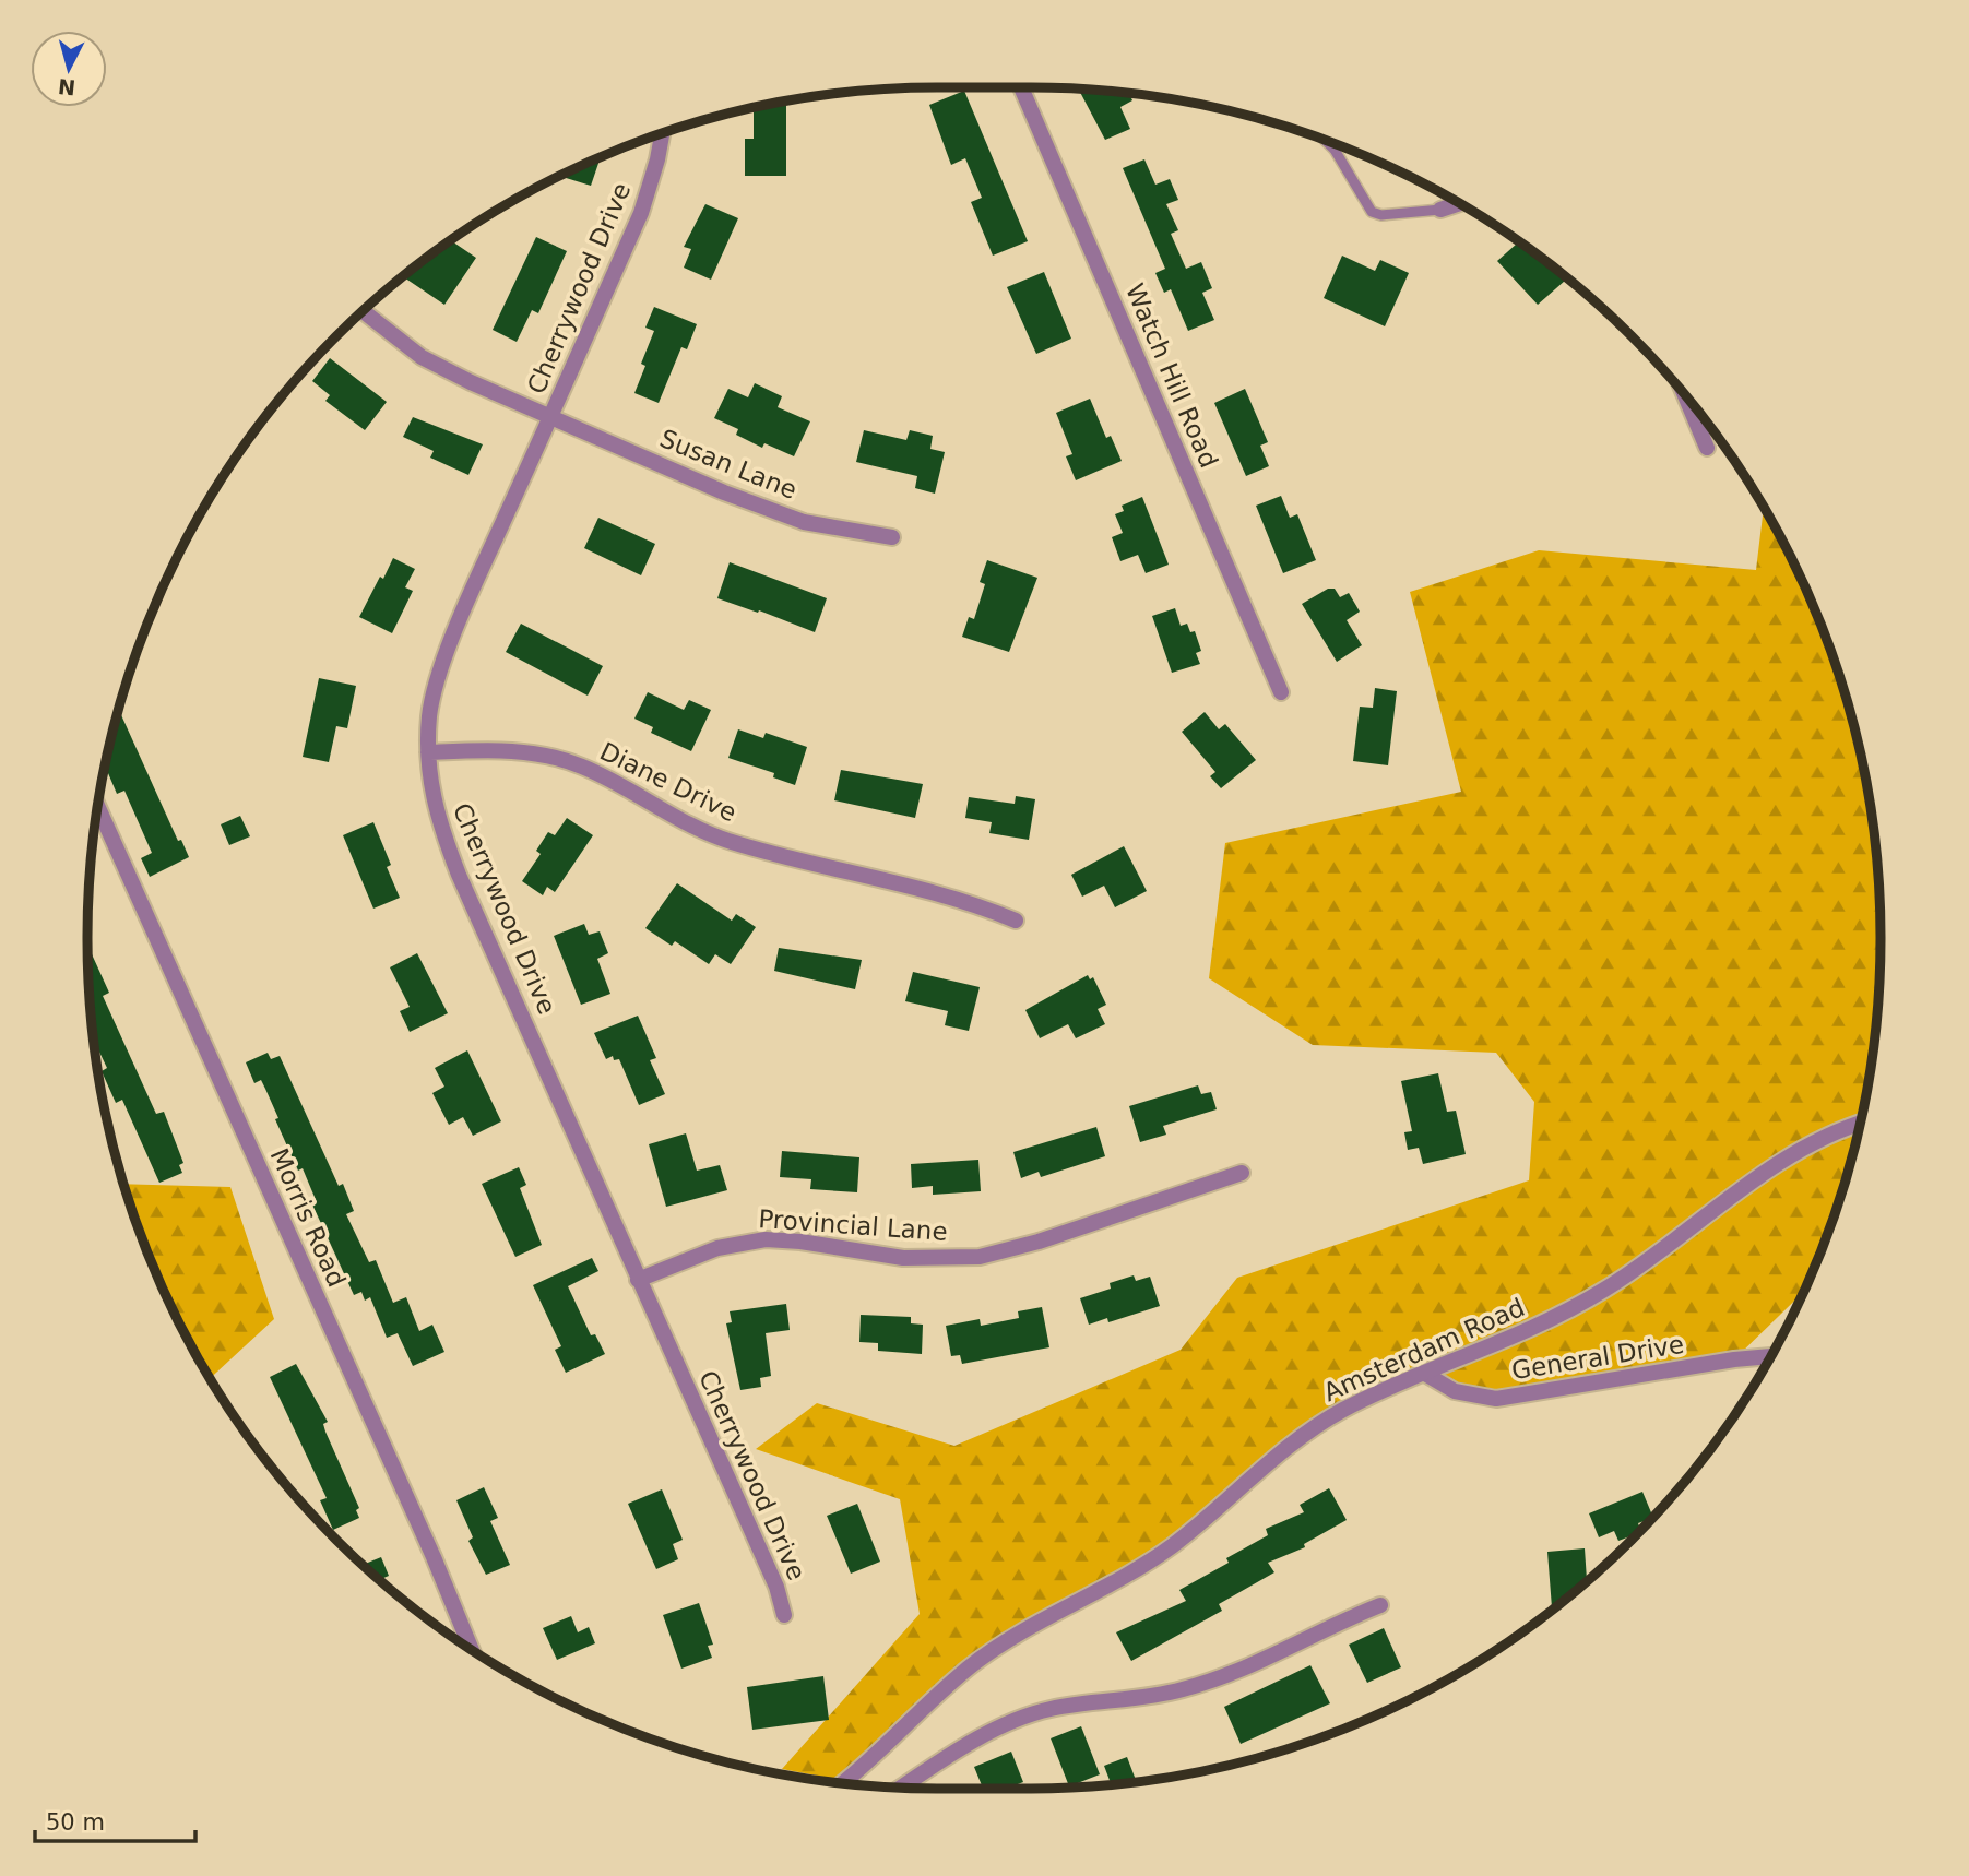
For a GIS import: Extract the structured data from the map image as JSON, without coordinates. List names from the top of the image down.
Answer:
{
  "streets": {
    "street": [
      "Cherrywood Drive",
      "Watch Hill Road",
      "Susan Lane",
      "Diane Drive",
      "Morris Road",
      "Provincial Lane",
      "Amsterdam Road",
      "General Drive"
    ]
  },
  "crossings": [
    ["Cherrywood Drive", "Susan Lane"],
    ["Cherrywood Drive", "Diane Drive"],
    ["Cherrywood Drive", "Provincial Lane"],
    ["Amsterdam Road", "General Drive"]
  ],
  "scale_bar": "50 m",
  "north": "bottom"
}
